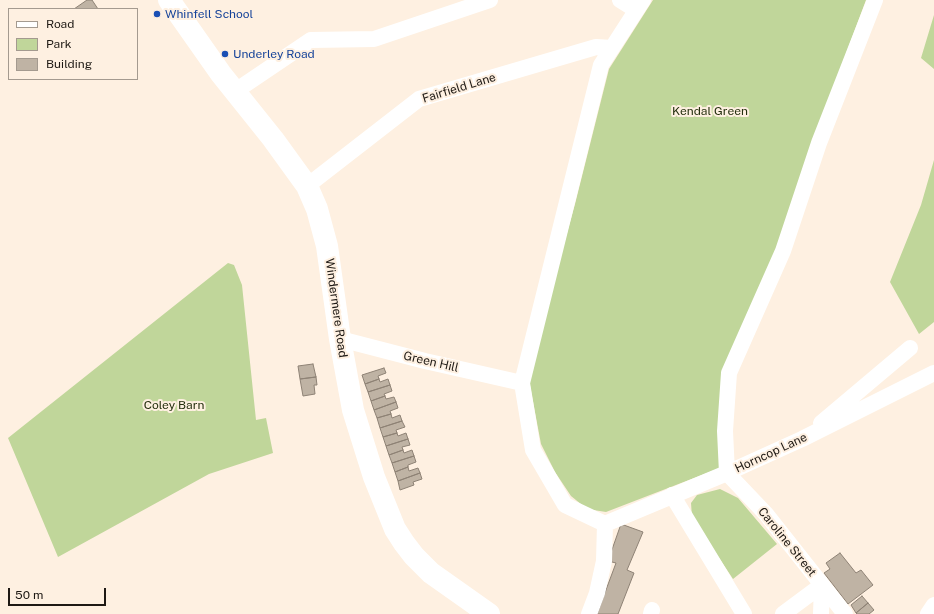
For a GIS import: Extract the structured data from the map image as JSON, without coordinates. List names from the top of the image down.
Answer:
{
  "streets": {
    "highway": ["Windermere Road"],
    "street": [
      "Fairfield Lane",
      "Green Hill",
      "Horncop Lane",
      "Caroline Street"
    ]
  },
  "crossings": [
    ["Fairfield Lane", "Windermere Road"],
    ["Windermere Road", "Green Hill"],
    ["Horncop Lane", "Caroline Street"]
  ],
  "parks": ["Kendal Green", "Coley Barn"],
  "places": ["Whinfell School", "Underley Road"],
  "legend": ["Road", "Park", "Building"],
  "scale_bar": "50 m"
}
